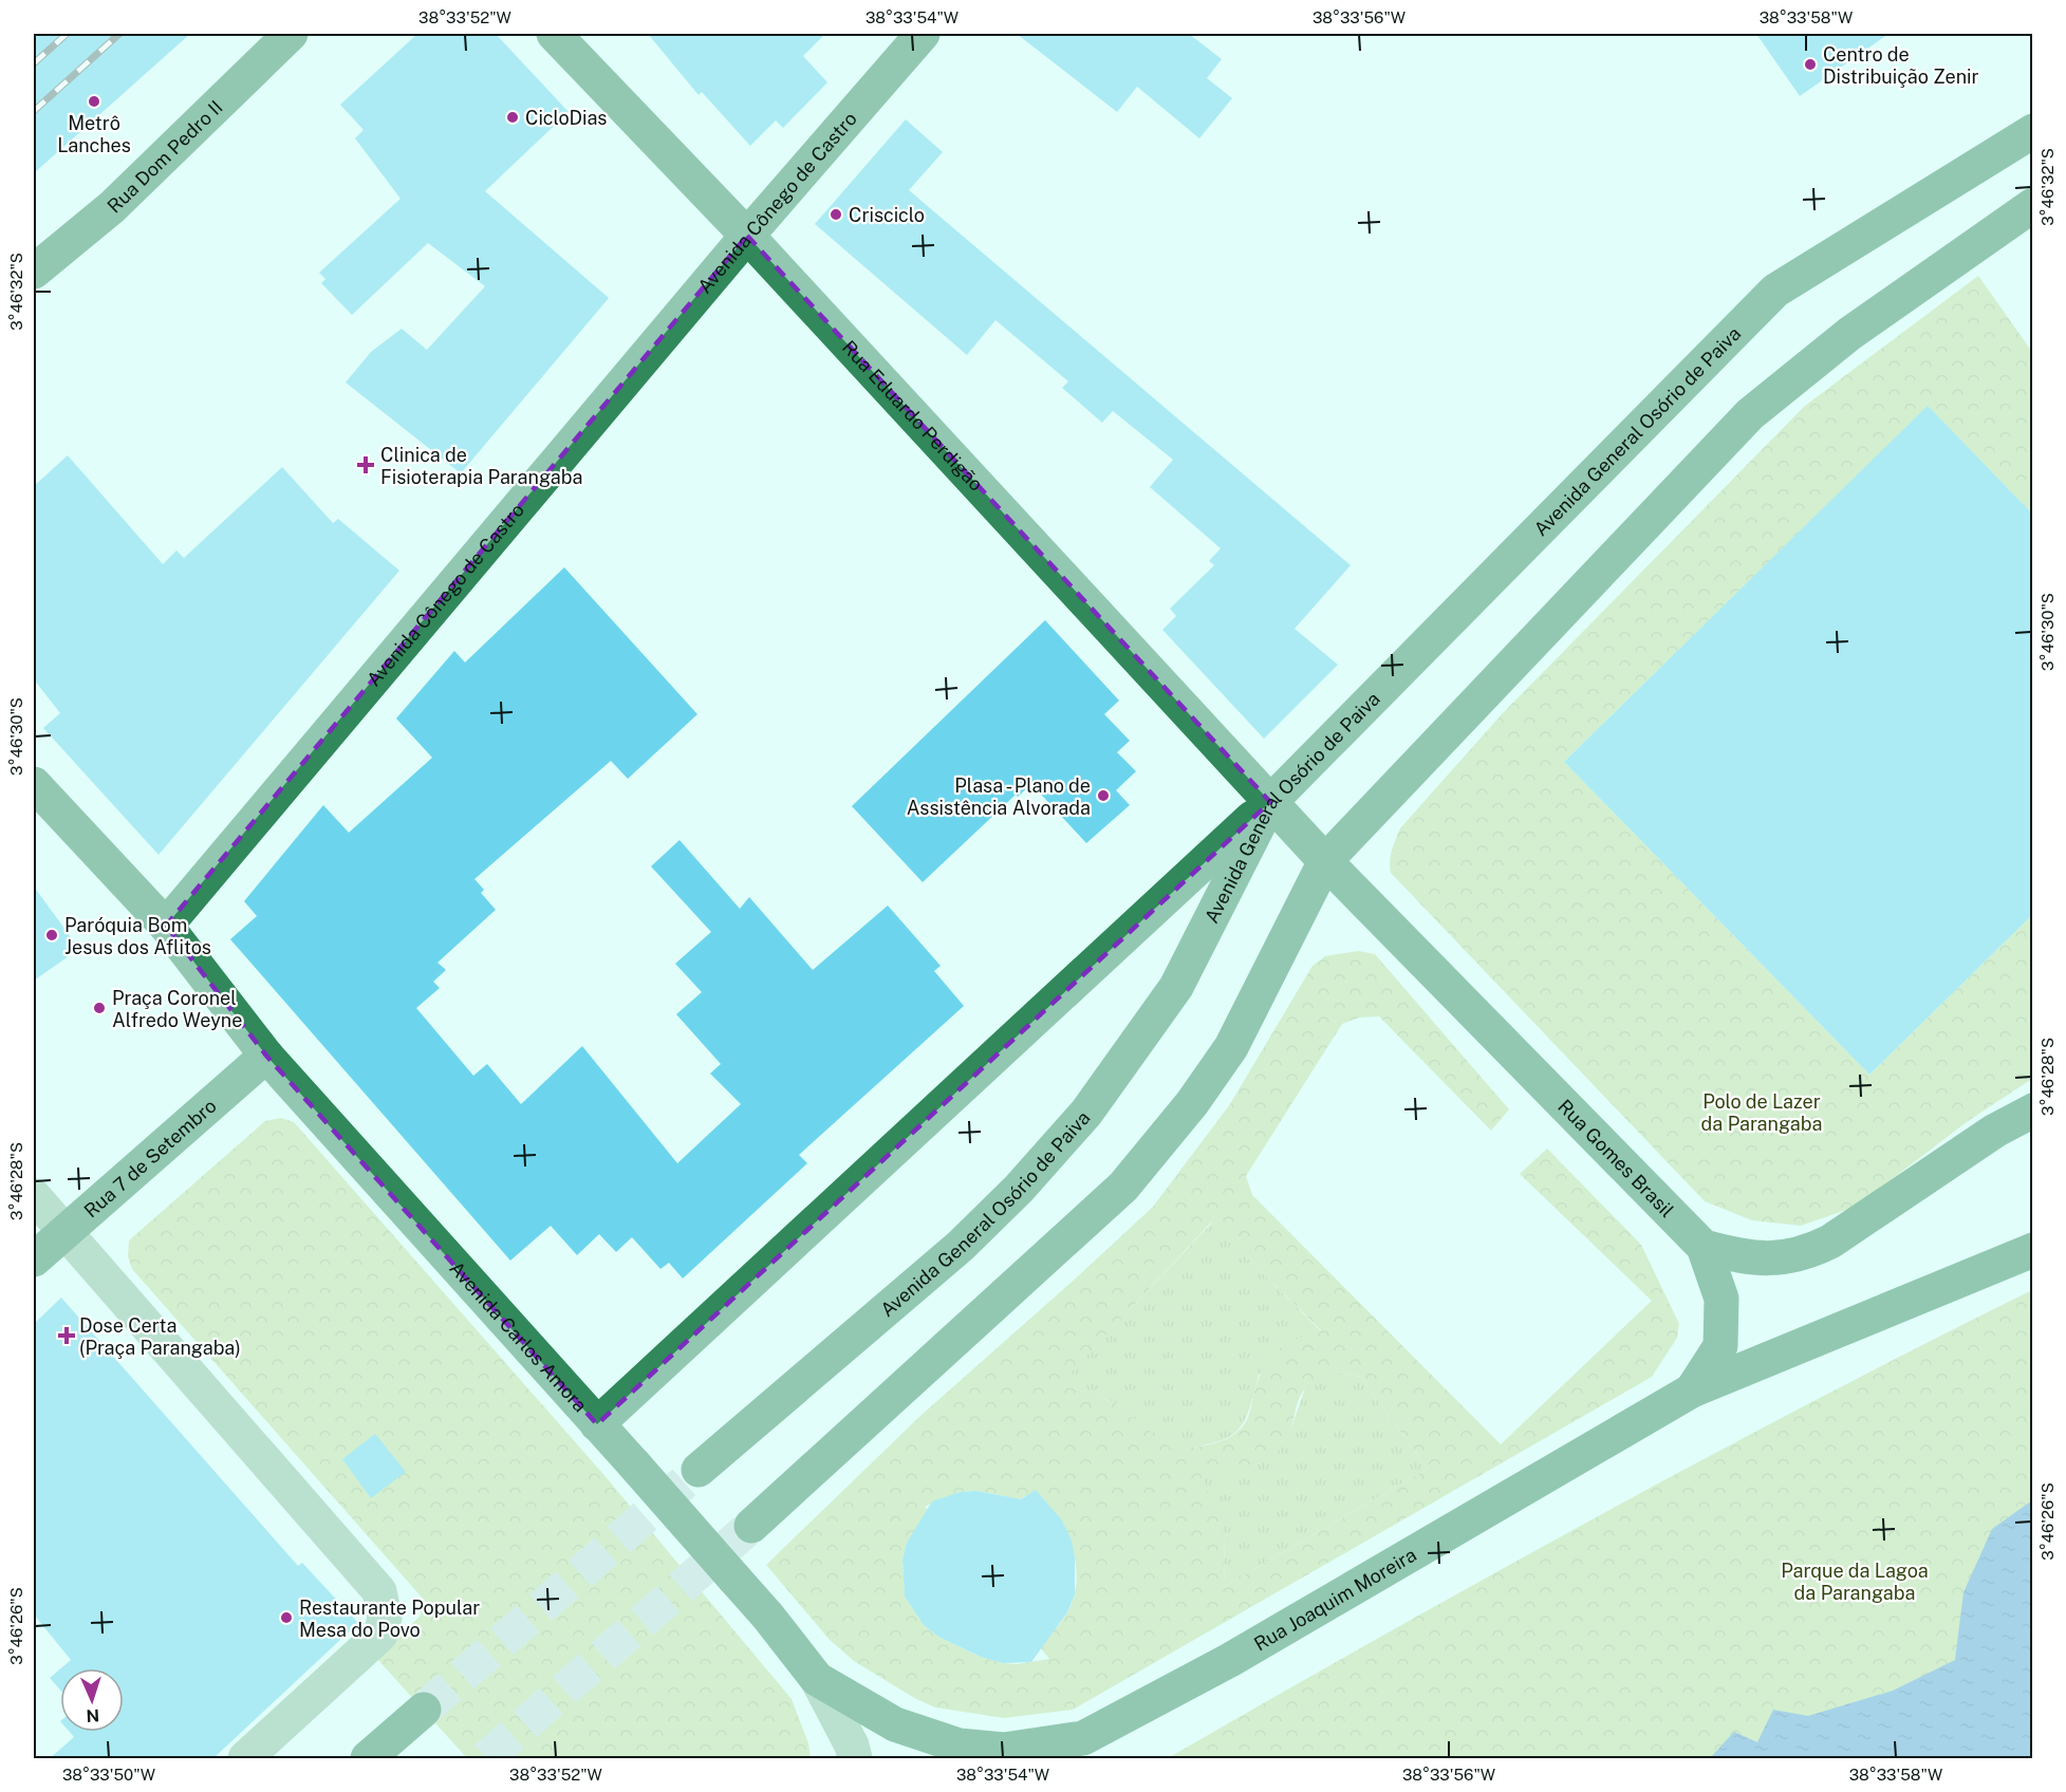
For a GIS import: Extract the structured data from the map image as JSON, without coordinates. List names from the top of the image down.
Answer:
{
  "streets": {
    "main road": [
      "Rua Dom Pedro II",
      "Avenida Cônego de Castro",
      "Rua Eduardo Perdigão",
      "Avenida General Osório de Paiva",
      "Rua 7 de Setembro",
      "Rua Gomes Brasil",
      "Avenida Carlos Amora",
      "Rua Joaquim Moreira"
    ]
  },
  "crossings": [
    ["Avenida Cônego de Castro", "Rua Eduardo Perdigão"],
    ["Avenida Cônego de Castro", "Avenida Carlos Amora"],
    ["Rua Eduardo Perdigão", "Avenida General Osório de Paiva"],
    ["Rua Eduardo Perdigão", "Rua Gomes Brasil"],
    ["Avenida General Osório de Paiva", "Rua Gomes Brasil"],
    ["Rua 7 de Setembro", "Avenida Carlos Amora"],
    ["Avenida Carlos Amora", "Rua Joaquim Moreira"]
  ],
  "parks": ["Polo de Lazer da Parangaba", "Parque da Lagoa da Parangaba"],
  "places": {
    "other": [
      "Centro de Distribuição Zenir",
      "Metrô Lanches",
      "CicloDias",
      "Crisciclo",
      "Plasa - Plano de Assistência Alvorada",
      "Paróquia Bom Jesus dos Aflitos",
      "Praça Coronel Alfredo Weyne",
      "Restaurante Popular Mesa do Povo"
    ],
    "health": ["Clinica de Fisioterapia Parangaba", "Dose Certa (Praça Parangaba)"]
  },
  "north": "bottom",
  "coordinates": [
    "38°33'52\"W",
    "38°33'54\"W",
    "38°33'56\"W",
    "38°33'58\"W",
    "3°46'32\"S",
    "3°46'30\"S",
    "3°46'28\"S",
    "3°46'26\"S",
    "38°33'50\"W"
  ]
}
